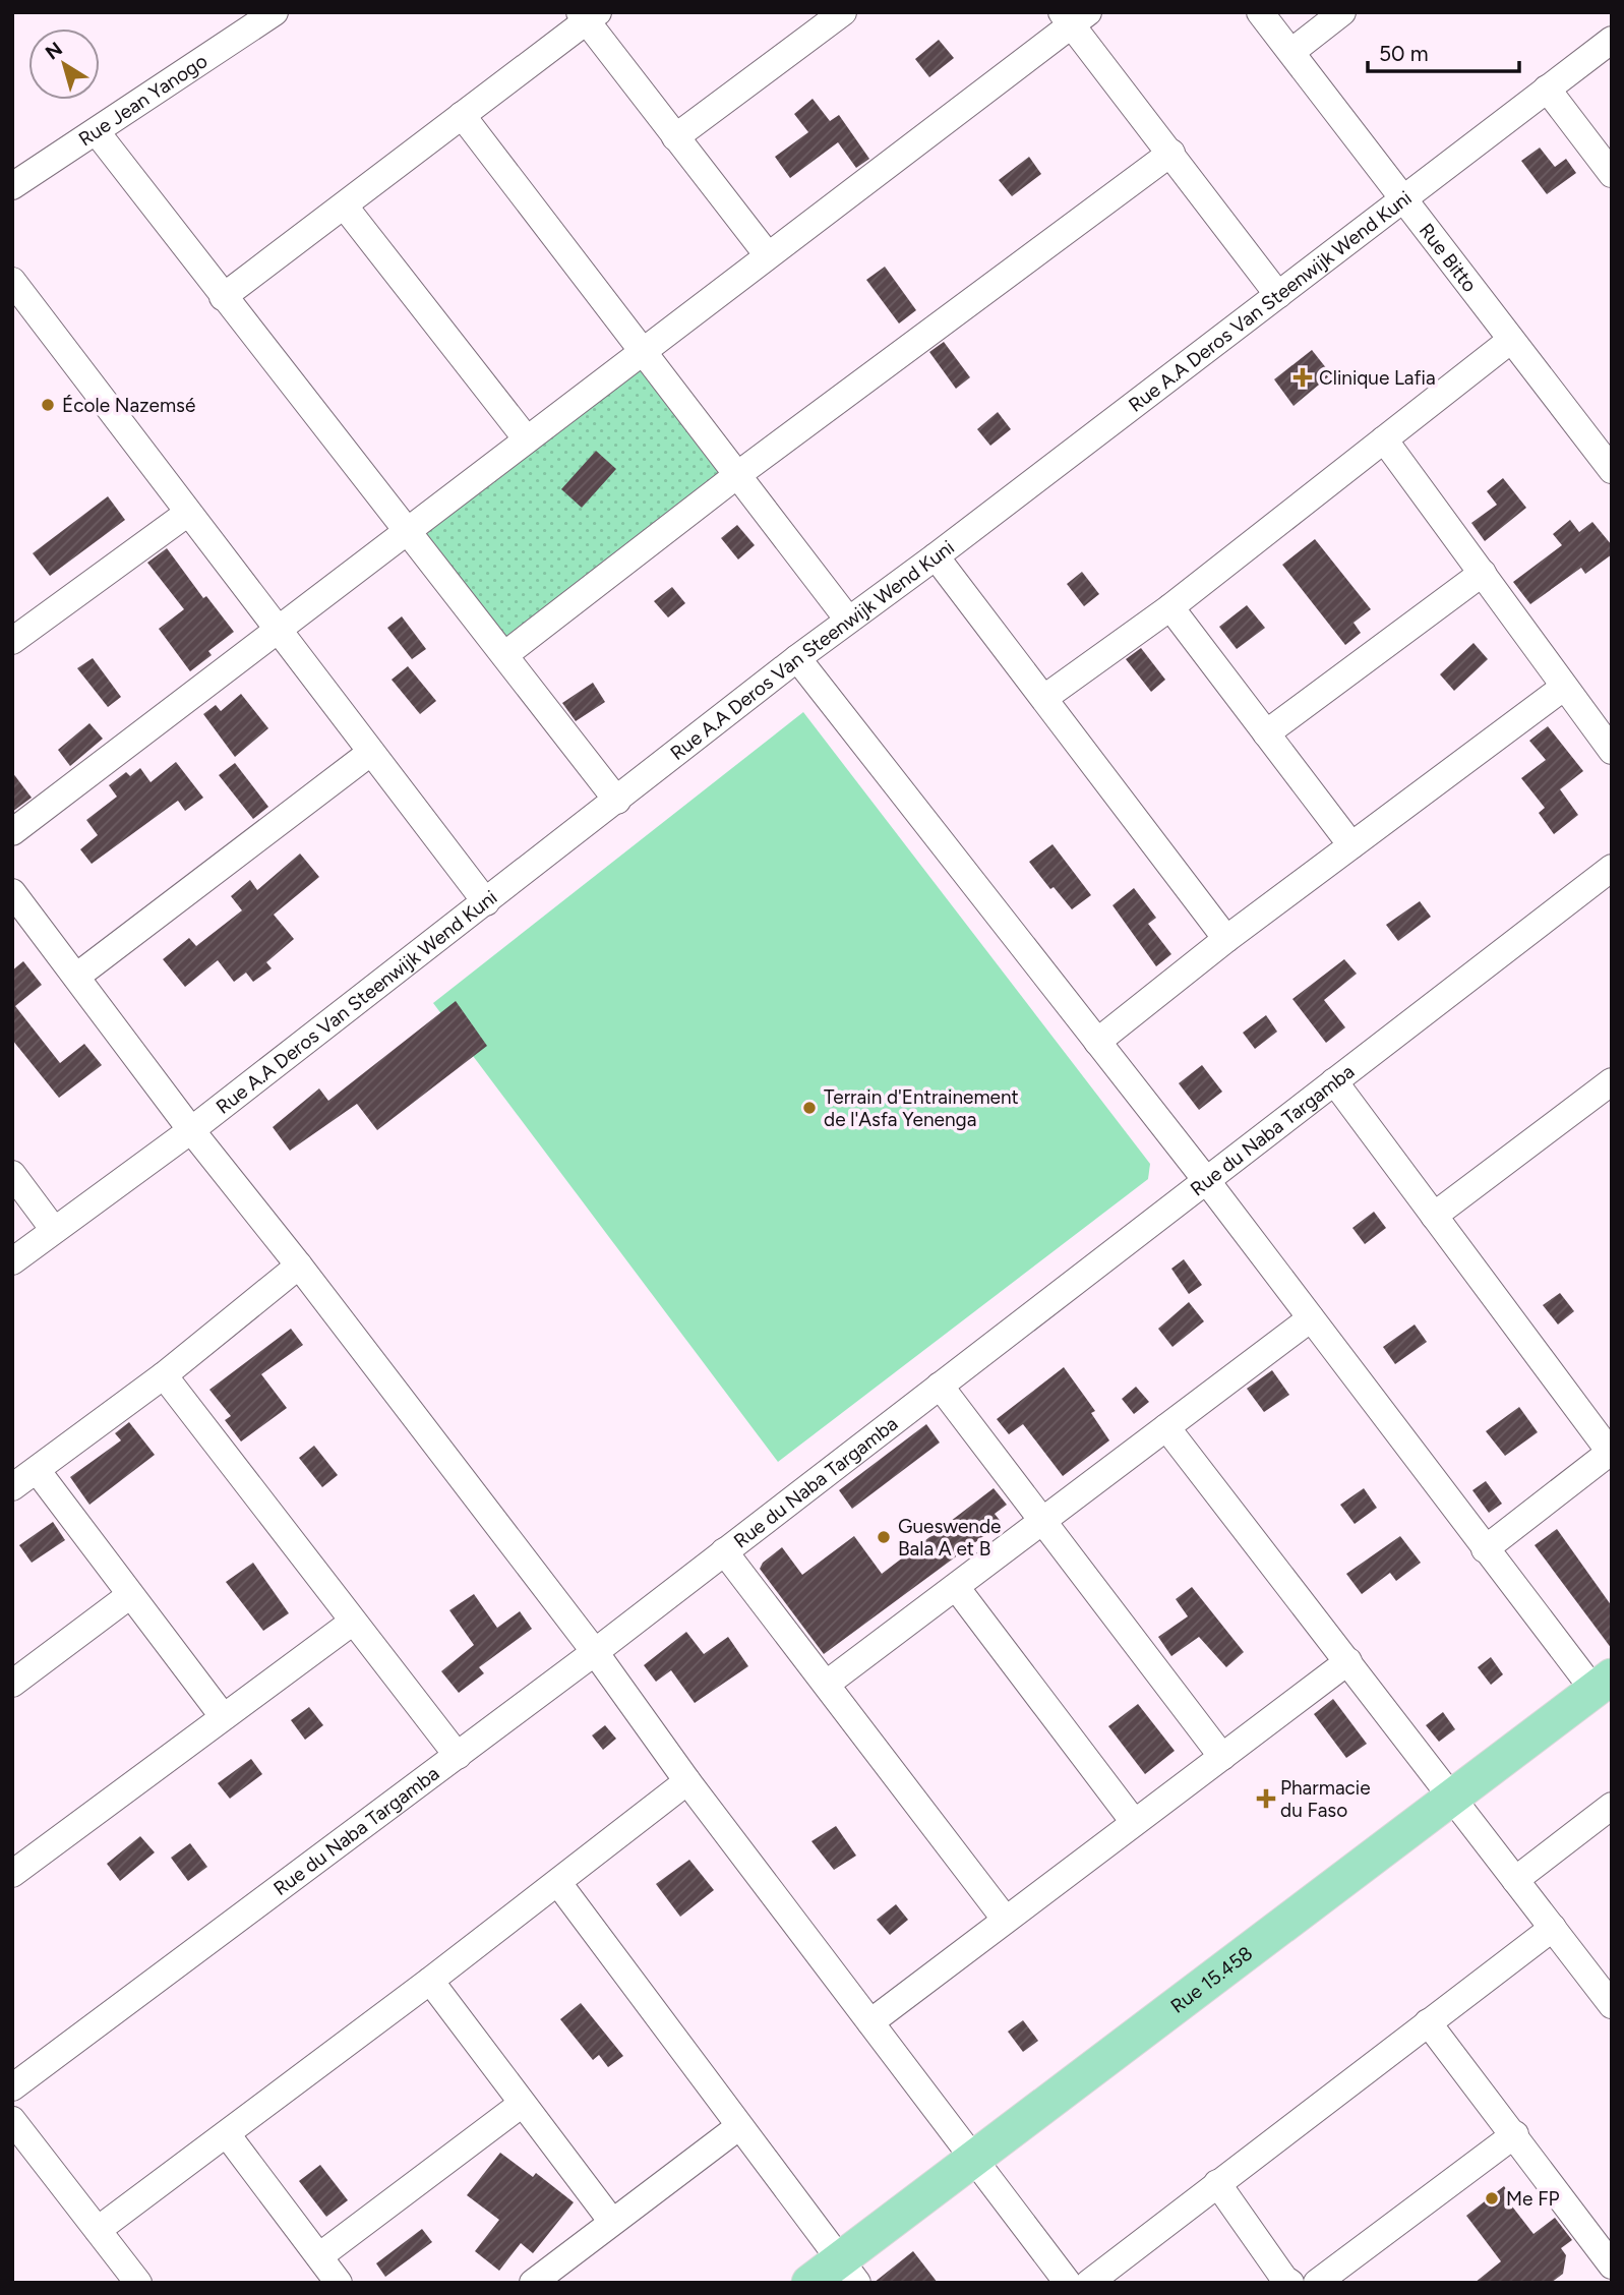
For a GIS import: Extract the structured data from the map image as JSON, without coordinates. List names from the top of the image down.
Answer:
{
  "streets": {
    "main road": ["Rue 15.458"],
    "street": [
      "Rue Jean Yanogo",
      "Rue Bitto",
      "Rue A.A Deros Van Steenwijk Wend Kuni",
      "Rue du Naba Targamba"
    ]
  },
  "crossings": [
    ["Rue Bitto", "Rue A.A Deros Van Steenwijk Wend Kuni"]
  ],
  "places": {
    "health": ["Clinique Lafia", "Pharmacie du Faso"],
    "other": [
      "École Nazemsé",
      "Terrain d'Entrainement de l'Asfa Yenenga",
      "Gueswende Bala A et B",
      "Me FP"
    ]
  },
  "scale_bar": "50 m",
  "north": "top left"
}
